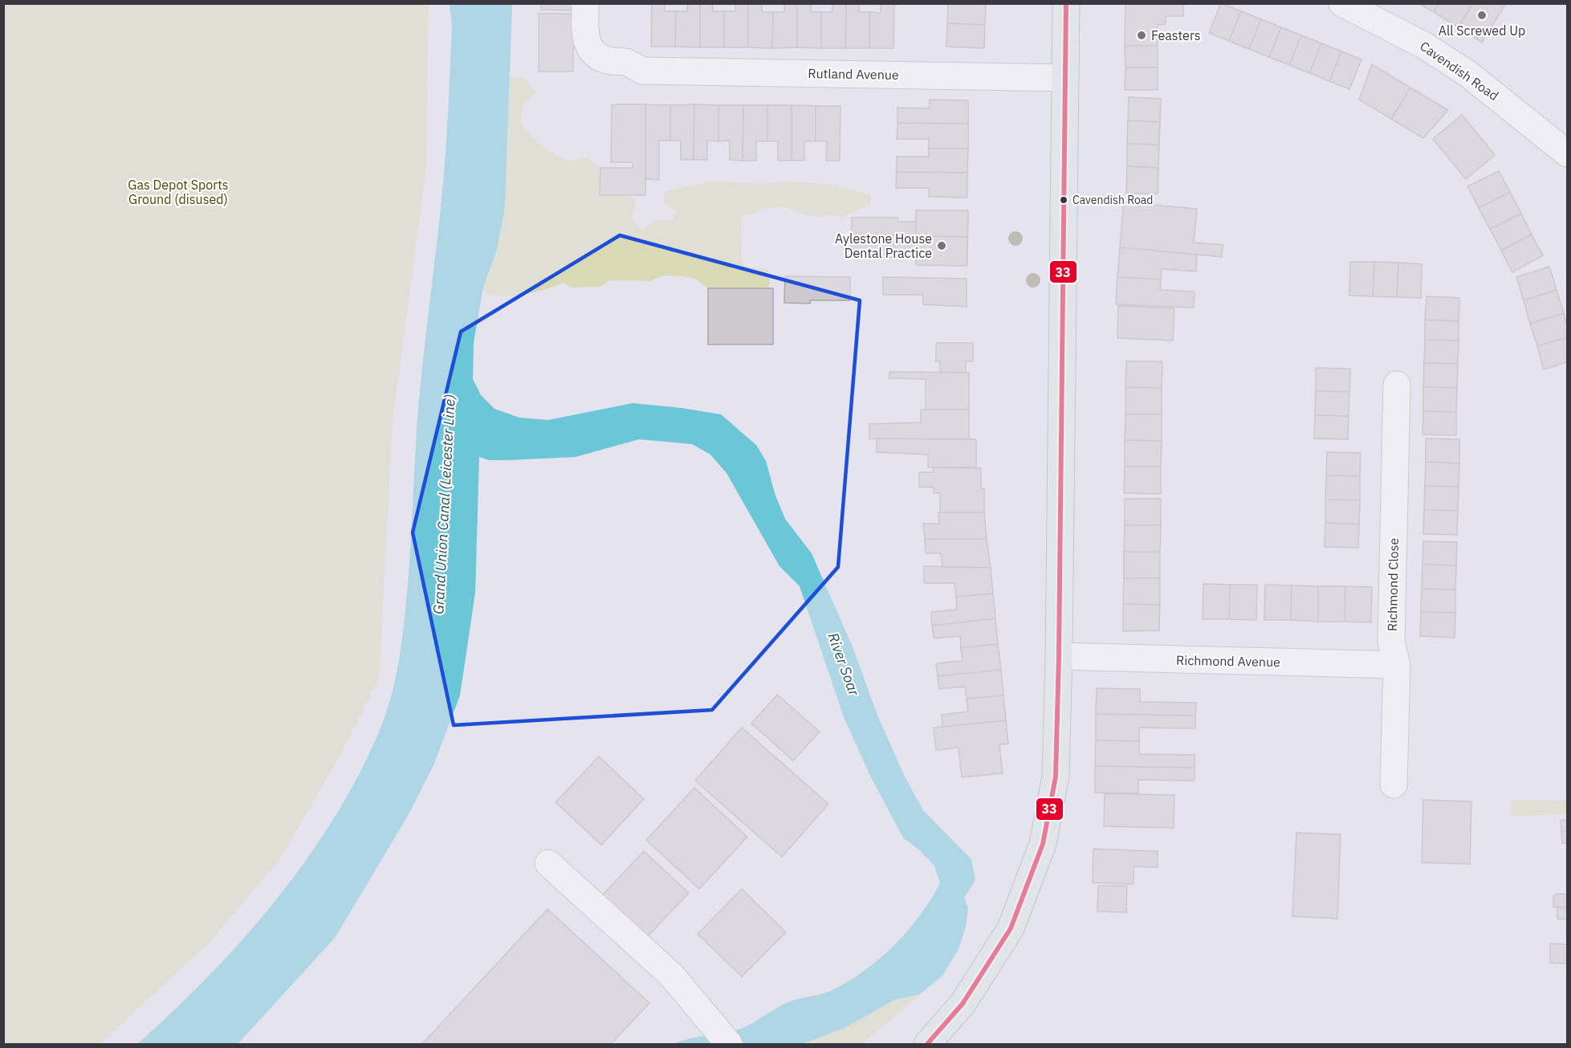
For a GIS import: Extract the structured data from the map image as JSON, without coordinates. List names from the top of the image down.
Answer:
{
  "streets": {
    "street": [
      "Cavendish Road",
      "Rutland Avenue",
      "Richmond Close",
      "Richmond Avenue"
    ]
  },
  "crossings": [
    ["Richmond Close", "Richmond Avenue"]
  ],
  "water": ["Grand Union Canal (Leicester Line)", "River Soar"],
  "parks": ["Gas Depot Sports Ground (disused)"],
  "places": [
    "All Screwed Up",
    "Feasters",
    "Cavendish Road",
    "Aylestone House Dental Practice"
  ],
  "lines": ["transit line 33"]
}
